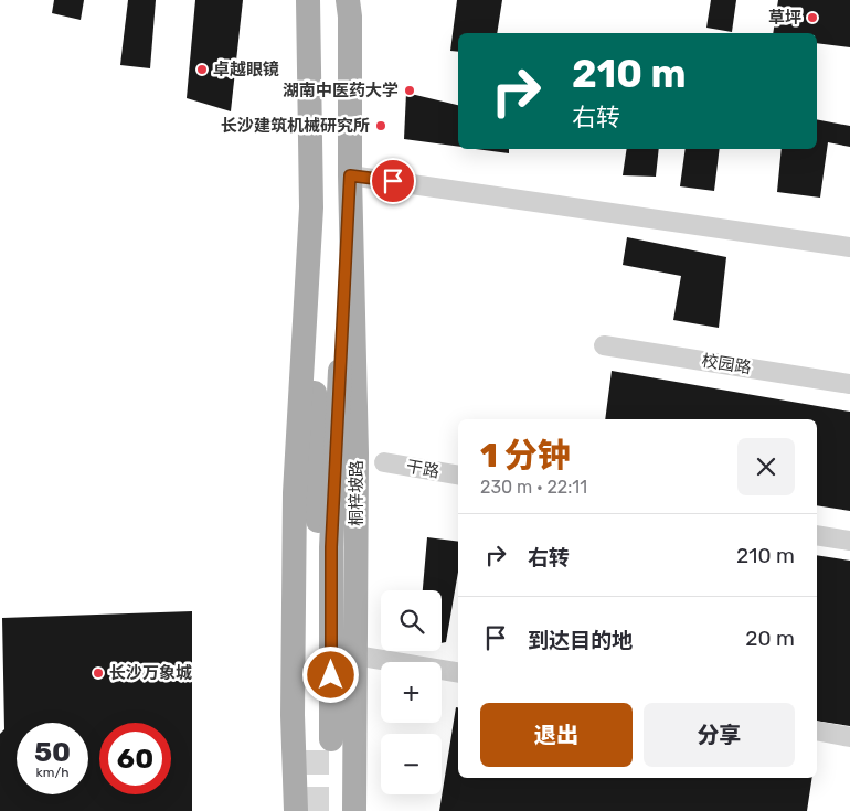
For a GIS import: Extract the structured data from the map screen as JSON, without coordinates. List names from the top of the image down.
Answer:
{
  "streets": {
    "main road": ["桐梓坡路"],
    "street": ["校园路", "干路"]
  },
  "places": [
    "草坪",
    "卓越眼镜",
    "湖南中医药大学",
    "长沙建筑机械研究所",
    "长沙万象城"
  ],
  "page": {
    "turn": ["210 m", "右转"],
    "heading": ["1 分钟", "230 m · 22:11"],
    "list": [
      {
        "name": "右转",
        "value": "210 m"
      },
      {
        "name": "到达目的地",
        "value": "20 m"
      }
    ],
    "map_buttons": ["+", "−"],
    "buttons": ["退出", "分享"],
    "speed": "50 km/h",
    "limit": "60"
  }
}
